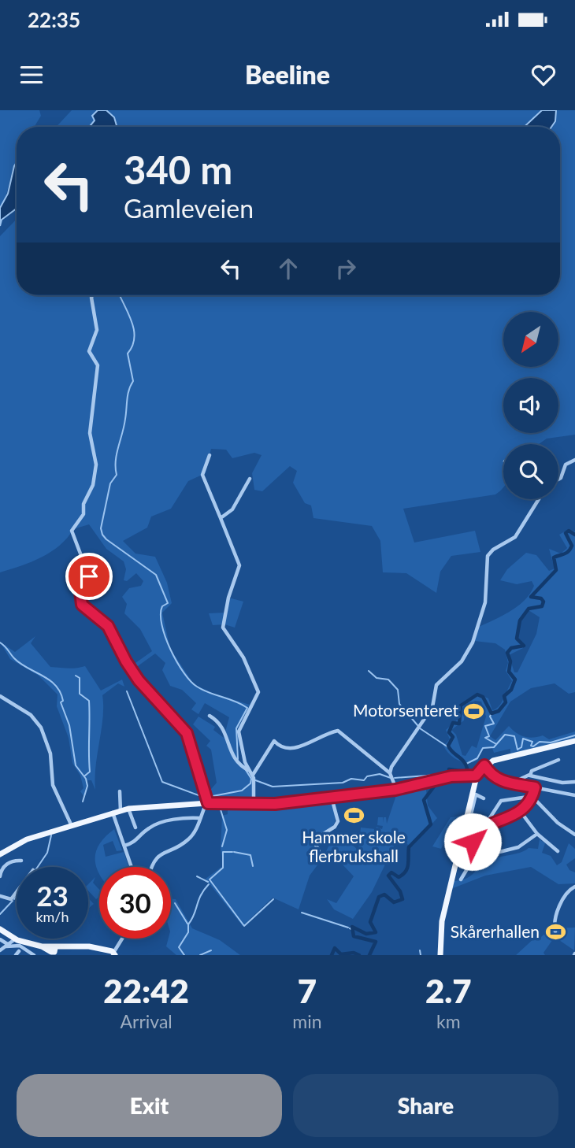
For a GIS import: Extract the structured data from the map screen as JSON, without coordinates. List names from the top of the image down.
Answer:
{
  "places": {
    "sports": ["Motorsenteret", "Hammer skole flerbrukshall", "Skårerhallen"]
  },
  "north": "bottom left",
  "page": {
    "status": "22:35",
    "header": "Beeline",
    "turn": ["340 m", "Gamleveien"],
    "speed": "23 km/h",
    "limit": "30",
    "eta": [
      "22:42",
      "Arrival",
      "7",
      "min",
      "2.7",
      "km"
    ],
    "buttons": ["Exit", "Share"]
  }
}
